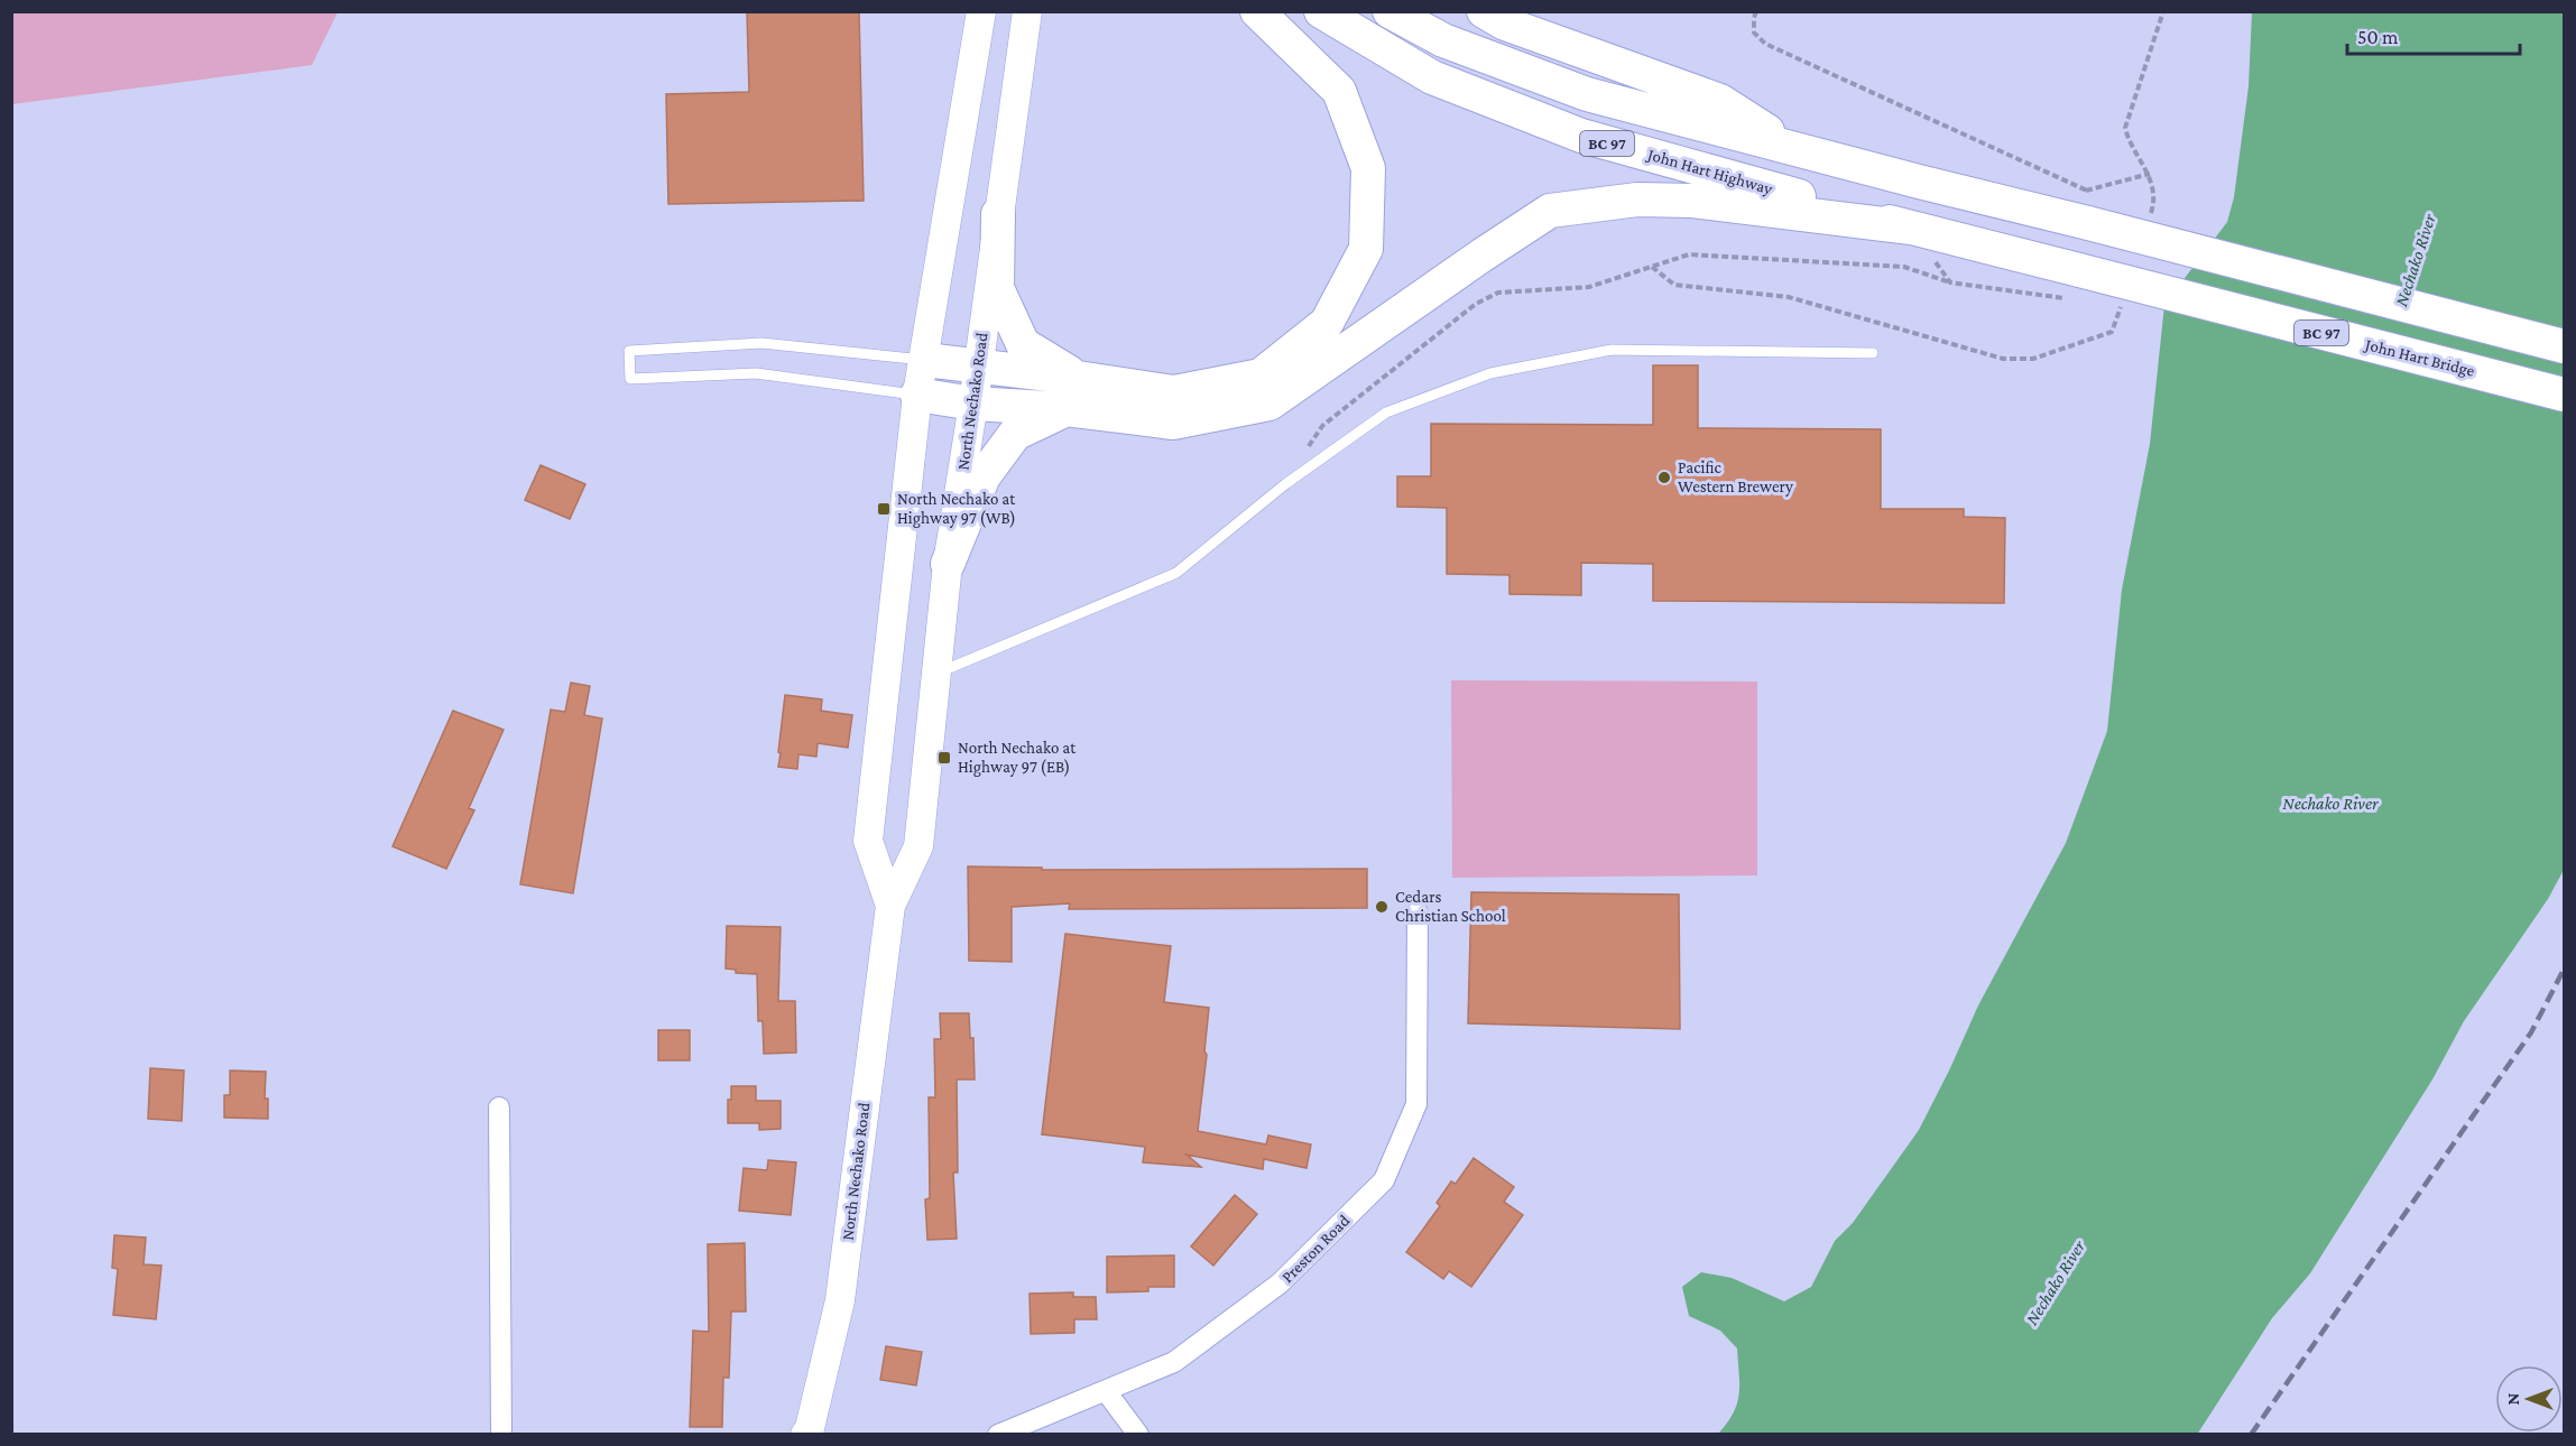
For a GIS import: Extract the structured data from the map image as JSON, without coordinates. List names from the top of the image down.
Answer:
{
  "streets": {
    "highway": ["BC 97", "John Hart Highway", "John Hart Bridge"],
    "main road": ["North Nechako Road"],
    "street": ["Preston Road"]
  },
  "crossings": [
    ["John Hart Highway", "John Hart Bridge"]
  ],
  "water": ["Nechako River"],
  "places": {
    "other": ["Pacific Western Brewery", "Cedars Christian School"],
    "transit": ["North Nechako at Highway 97 (WB)", "North Nechako at Highway 97 (EB)"]
  },
  "scale_bar": "50 m",
  "north": "left"
}
